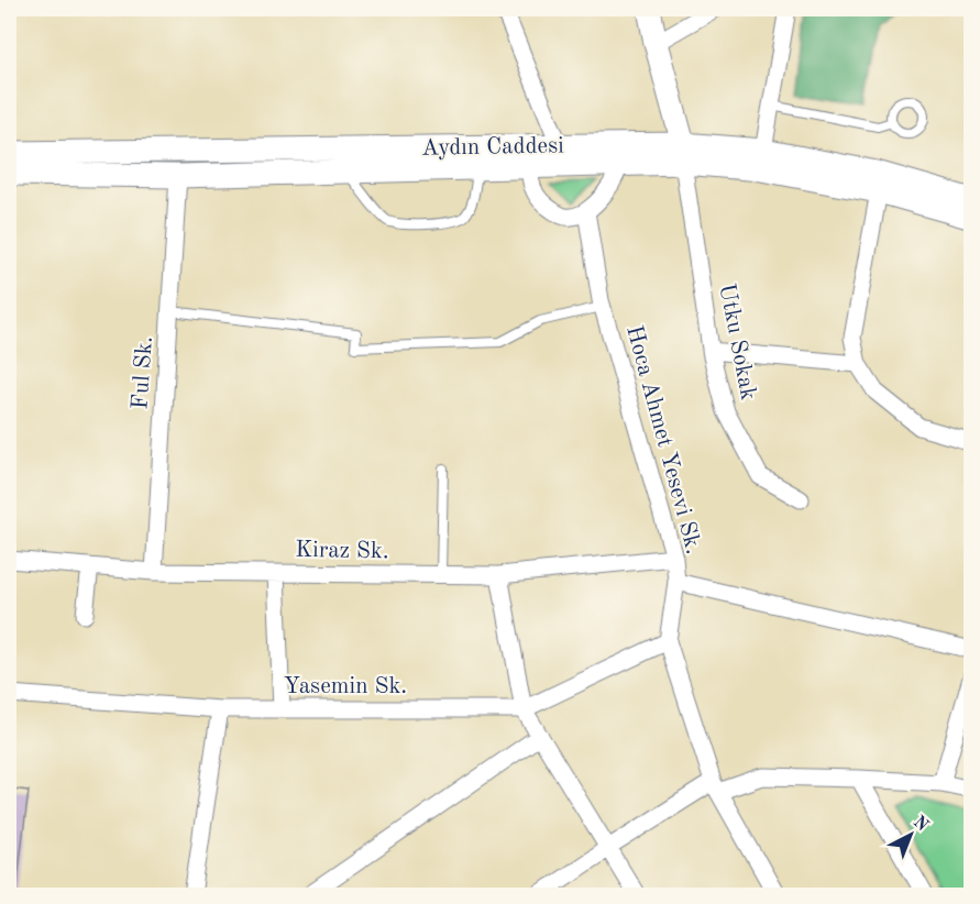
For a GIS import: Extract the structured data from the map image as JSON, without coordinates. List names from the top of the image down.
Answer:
{
  "streets": {
    "main road": ["Aydın Caddesi"],
    "street": [
      "Utku Sokak",
      "Ful Sk.",
      "Hoca Ahmet Yesevi Sk.",
      "Kiraz Sk.",
      "Yasemin Sk."
    ]
  },
  "crossings": [
    ["Aydın Caddesi", "Utku Sokak"],
    ["Aydın Caddesi", "Ful Sk."],
    ["Ful Sk.", "Kiraz Sk."],
    ["Hoca Ahmet Yesevi Sk.", "Kiraz Sk."],
    ["Hoca Ahmet Yesevi Sk.", "Yasemin Sk."]
  ],
  "north": "top right"
}
